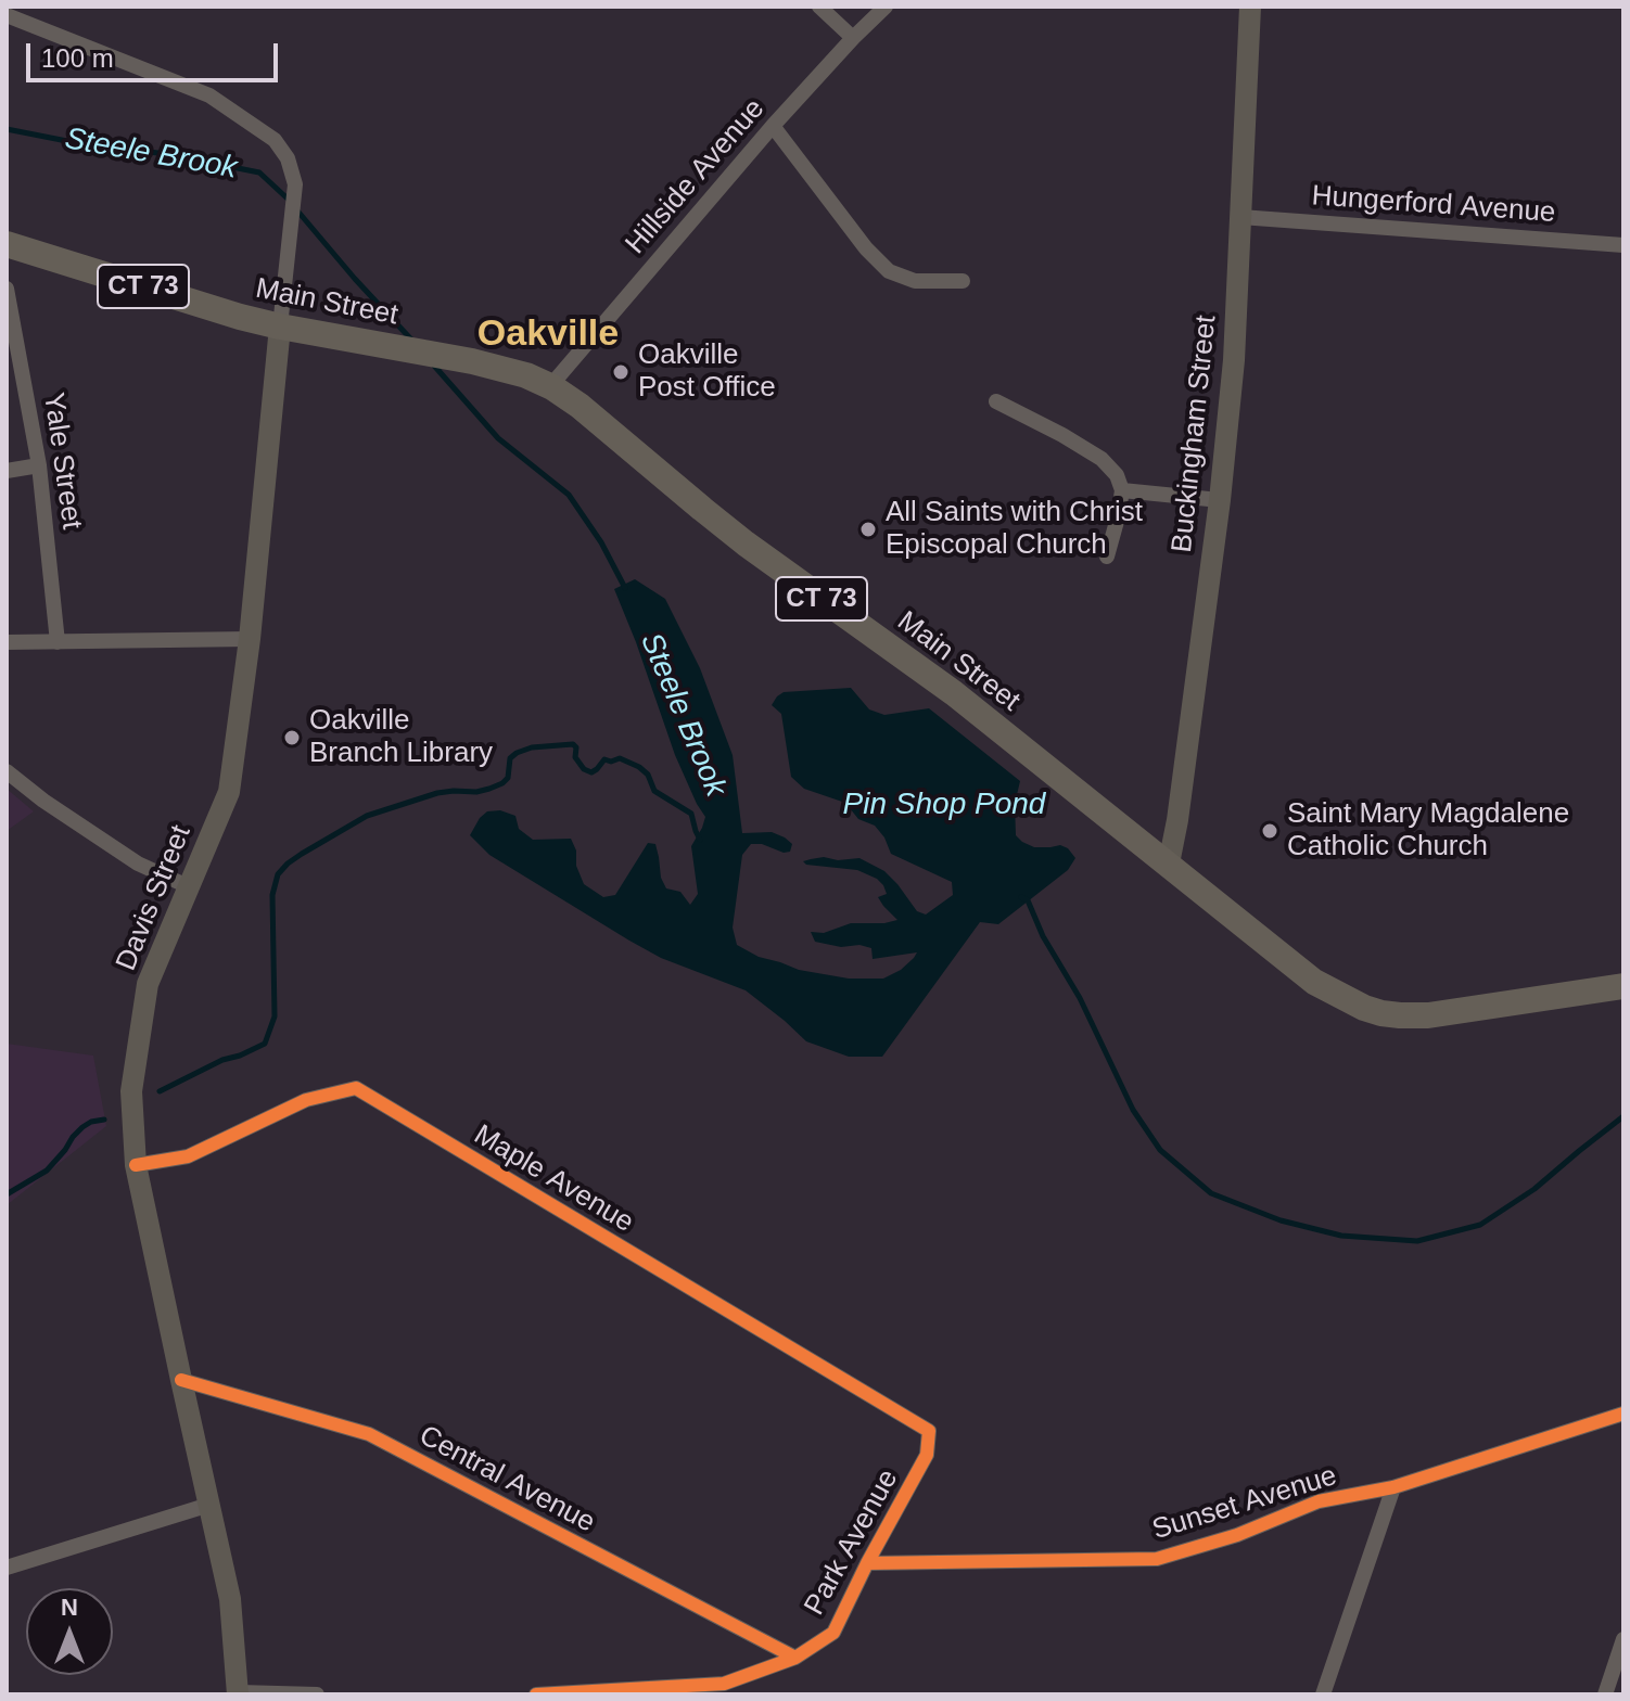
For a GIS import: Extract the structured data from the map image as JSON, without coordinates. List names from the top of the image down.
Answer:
{
  "streets": {
    "main road": [
      "CT 73",
      "Main Street",
      "Buckingham Street",
      "Davis Street"
    ],
    "street": [
      "Hillside Avenue",
      "Hungerford Avenue",
      "Yale Street",
      "Maple Avenue",
      "Central Avenue",
      "Sunset Avenue",
      "Park Avenue"
    ]
  },
  "crossings": [
    ["Hillside Avenue", "Main Street"],
    ["Hungerford Avenue", "Buckingham Street"],
    ["Main Street", "Buckingham Street"],
    ["Main Street", "Davis Street"],
    ["Davis Street", "Maple Avenue"],
    ["Davis Street", "Central Avenue"],
    ["Maple Avenue", "Park Avenue"],
    ["Central Avenue", "Park Avenue"],
    ["Sunset Avenue", "Park Avenue"]
  ],
  "districts": ["Oakville"],
  "water": ["Steele Brook", "Pin Shop Pond"],
  "places": [
    "Oakville Post Office",
    "All Saints with Christ Episcopal Church",
    "Oakville Branch Library",
    "Saint Mary Magdalene Catholic Church"
  ],
  "scale_bar": "100 m",
  "north": "top"
}
